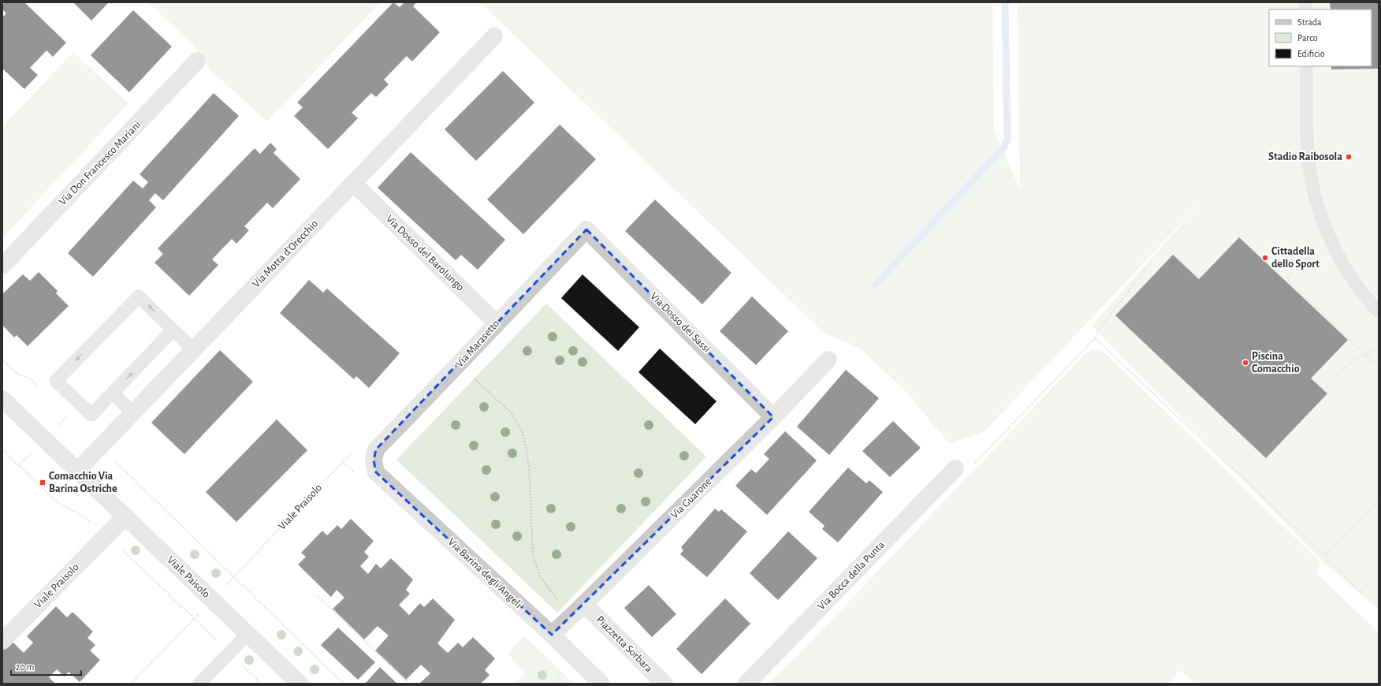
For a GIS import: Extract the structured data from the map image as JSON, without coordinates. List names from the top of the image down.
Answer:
{
  "streets": {
    "street": [
      "Via Don Francesco Mariani",
      "Via Dosso del Barolungo",
      "Via Motta d'Orecchio",
      "Via Dosso dei Sassi",
      "Via Marasetto",
      "Via Guarone",
      "Viale Praisolo",
      "Via Barina degli Angeli",
      "Via Bocca della Punta",
      "Viale Paisolo",
      "Piazzetta Sorbara"
    ]
  },
  "crossings": [
    ["Via Dosso del Barolungo", "Via Motta d'Orecchio"],
    ["Via Dosso del Barolungo", "Via Marasetto"],
    ["Via Motta d'Orecchio", "Viale Paisolo"],
    ["Via Dosso dei Sassi", "Via Marasetto"],
    ["Via Dosso dei Sassi", "Via Guarone"],
    ["Via Marasetto", "Viale Praisolo"],
    ["Via Marasetto", "Via Barina degli Angeli"],
    ["Via Guarone", "Via Barina degli Angeli"],
    ["Via Guarone", "Piazzetta Sorbara"],
    ["Viale Praisolo", "Via Barina degli Angeli"],
    ["Viale Praisolo", "Viale Paisolo"]
  ],
  "places": {
    "other": ["Stadio Raibosola", "Cittadella dello Sport", "Piscina Comacchio"],
    "transit": ["Comacchio Via Barina Ostriche"]
  },
  "legend": ["Strada", "Parco", "Edificio"],
  "scale_bar": "20 m"
}
